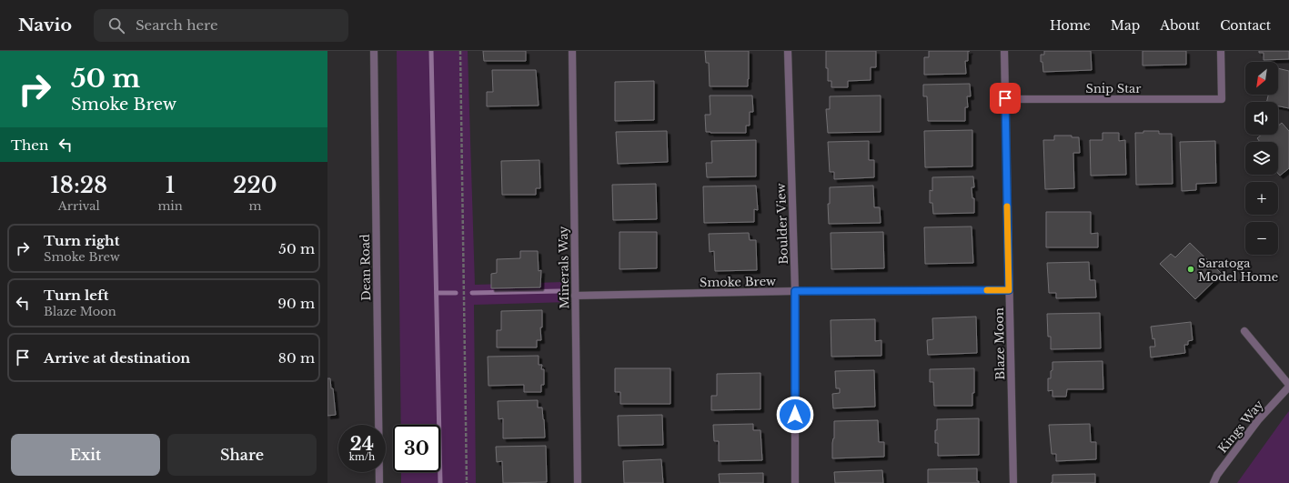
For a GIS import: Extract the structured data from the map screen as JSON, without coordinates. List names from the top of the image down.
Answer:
{
  "streets": {
    "street": [
      "Snip Star",
      "Boulder View",
      "Dean Road",
      "Minerals Way",
      "Smoke Brew",
      "Blaze Moon",
      "Kings Way"
    ]
  },
  "crossings": [
    ["Snip Star", "Blaze Moon"],
    ["Boulder View", "Smoke Brew"],
    ["Minerals Way", "Smoke Brew"],
    ["Smoke Brew", "Blaze Moon"]
  ],
  "places": ["Saratoga Model Home"],
  "north": "bottom left",
  "page": {
    "header": "Navio",
    "search": "Search here",
    "nav": [
      "Home",
      "Map",
      "About",
      "Contact"
    ],
    "turn": ["50 m", "Smoke Brew"],
    "map_buttons": ["+", "−"],
    "then": "Then",
    "eta": [
      "18:28",
      "Arrival",
      "1",
      "min",
      "220",
      "m"
    ],
    "list": [
      {
        "name": "Turn right",
        "note": "Smoke Brew",
        "value": "50 m"
      },
      {
        "name": "Turn left",
        "note": "Blaze Moon",
        "value": "90 m"
      },
      {
        "name": "Arrive at destination",
        "value": "80 m"
      }
    ],
    "speed": "24 km/h",
    "limit": "30",
    "buttons": ["Exit", "Share"]
  }
}
